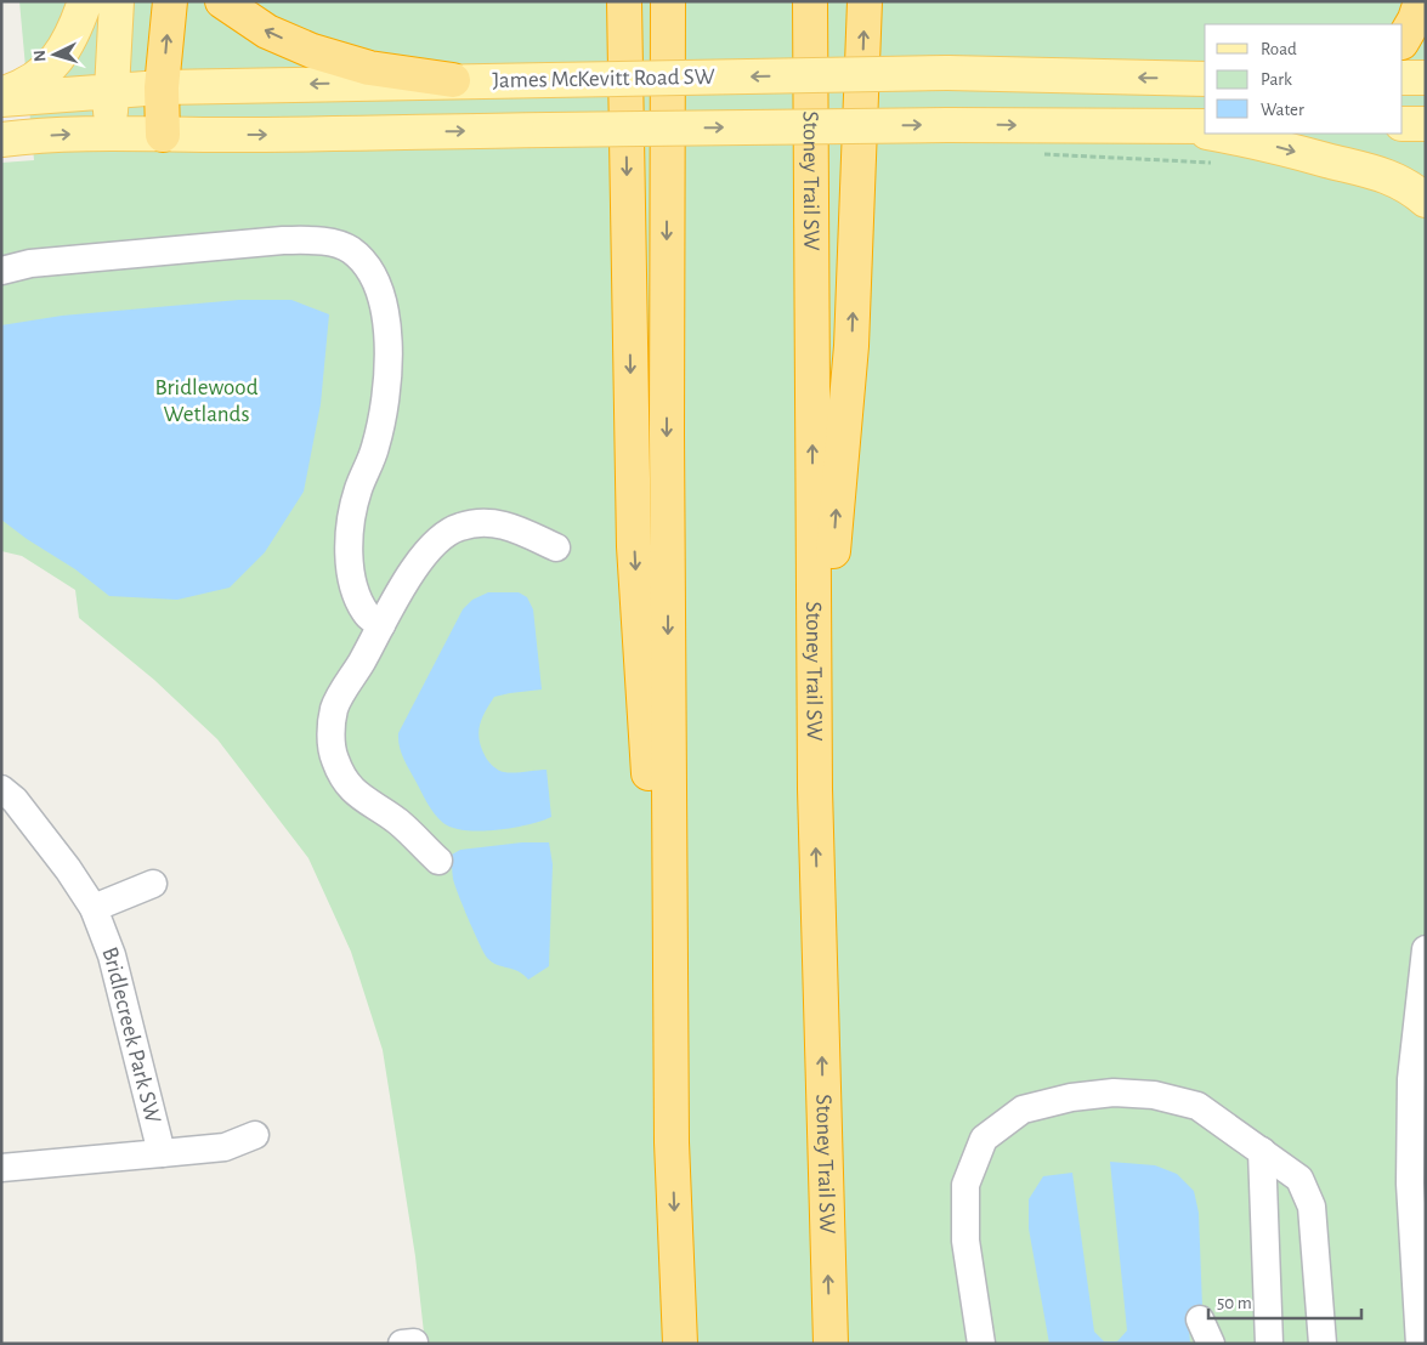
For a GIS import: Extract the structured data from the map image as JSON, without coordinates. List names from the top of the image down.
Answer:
{
  "streets": {
    "highway": ["Stoney Trail SW"],
    "main road": ["James McKevitt Road SW"],
    "street": ["Bridlecreek Park SW"]
  },
  "parks": ["Bridlewood Wetlands"],
  "legend": ["Road", "Park", "Water"],
  "scale_bar": "50 m",
  "north": "left"
}
